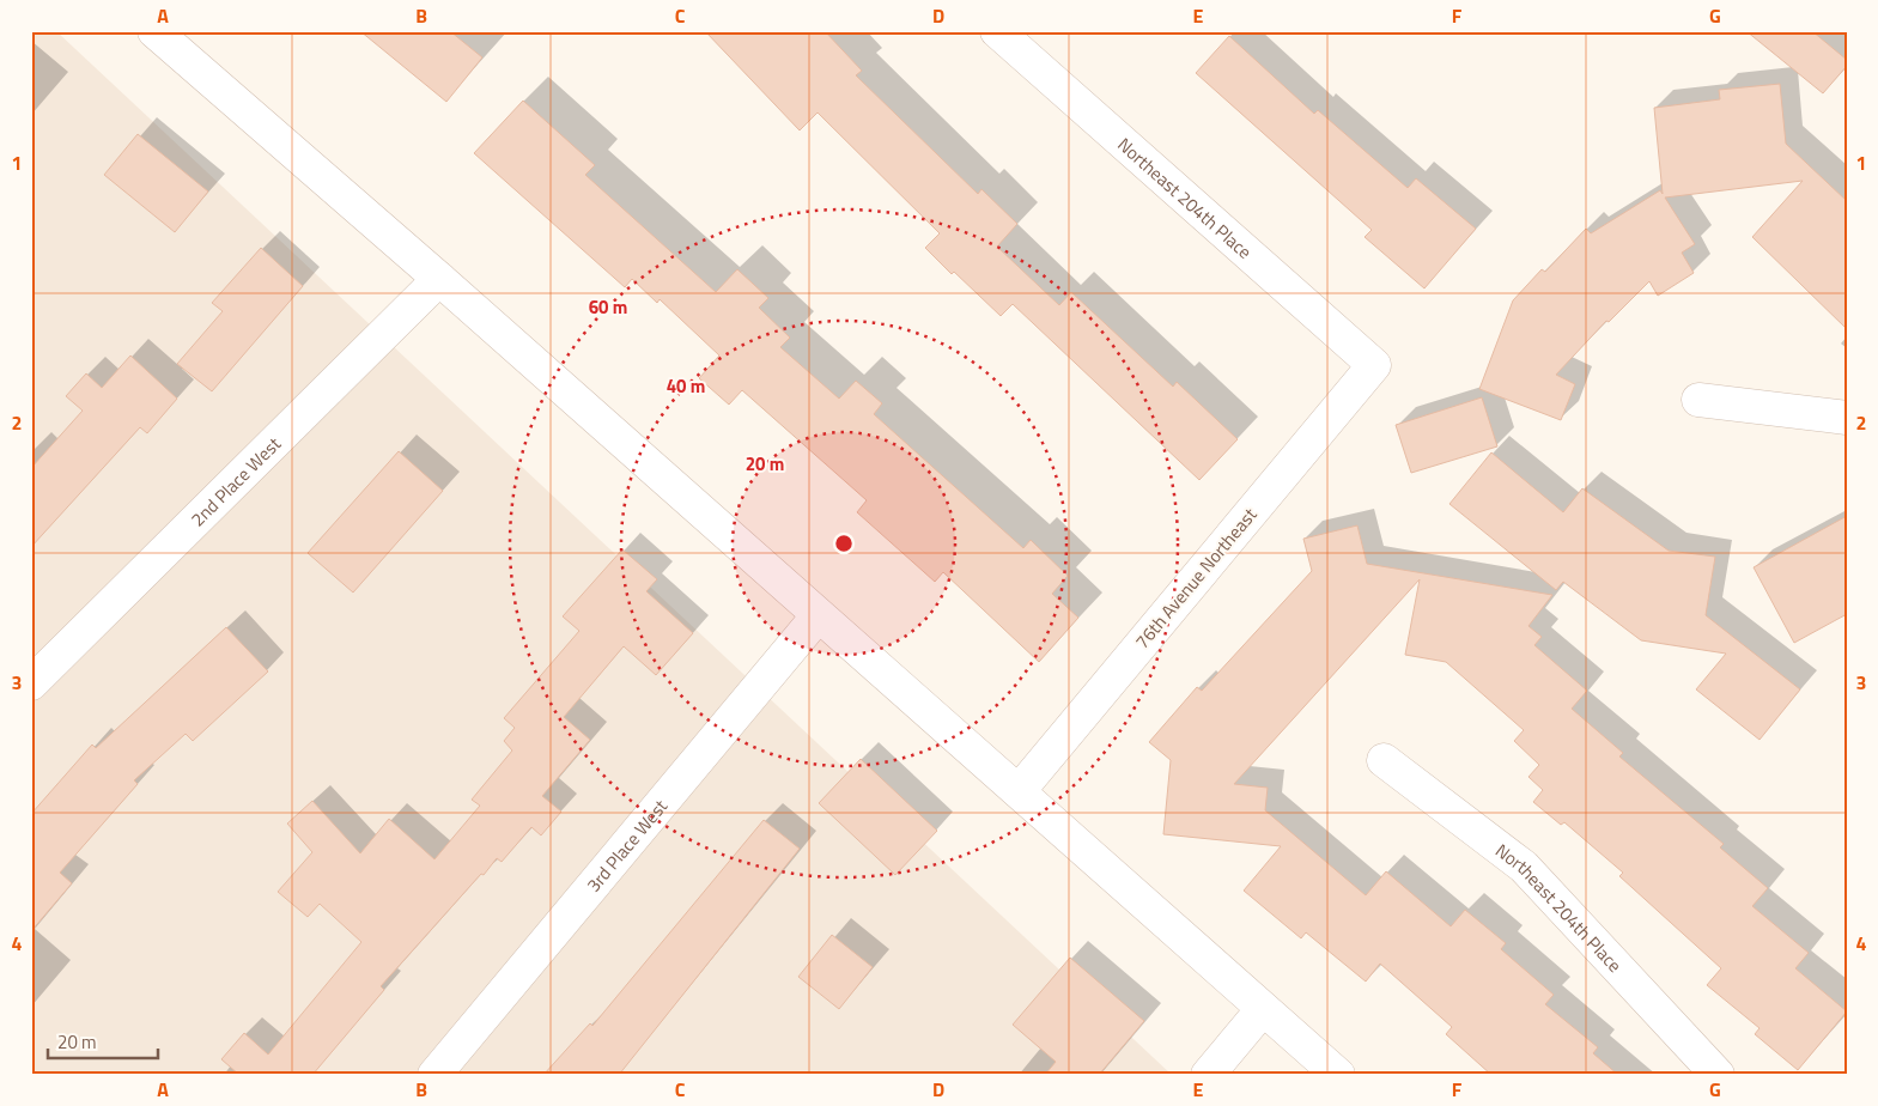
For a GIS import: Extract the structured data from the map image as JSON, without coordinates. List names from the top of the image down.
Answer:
{
  "streets": {
    "street": [
      "Northeast 204th Place",
      "2nd Place West",
      "76th Avenue Northeast",
      "3rd Place West"
    ]
  },
  "crossings": [
    ["Northeast 204th Place", "76th Avenue Northeast"]
  ],
  "scale_bar": "20 m",
  "grid": {
    "columns": [
      "A",
      "B",
      "C",
      "D",
      "E",
      "F",
      "G"
    ],
    "rows": [
      "1",
      "2",
      "3",
      "4"
    ]
  },
  "rings": ["60 m", "40 m", "20 m"]
}
